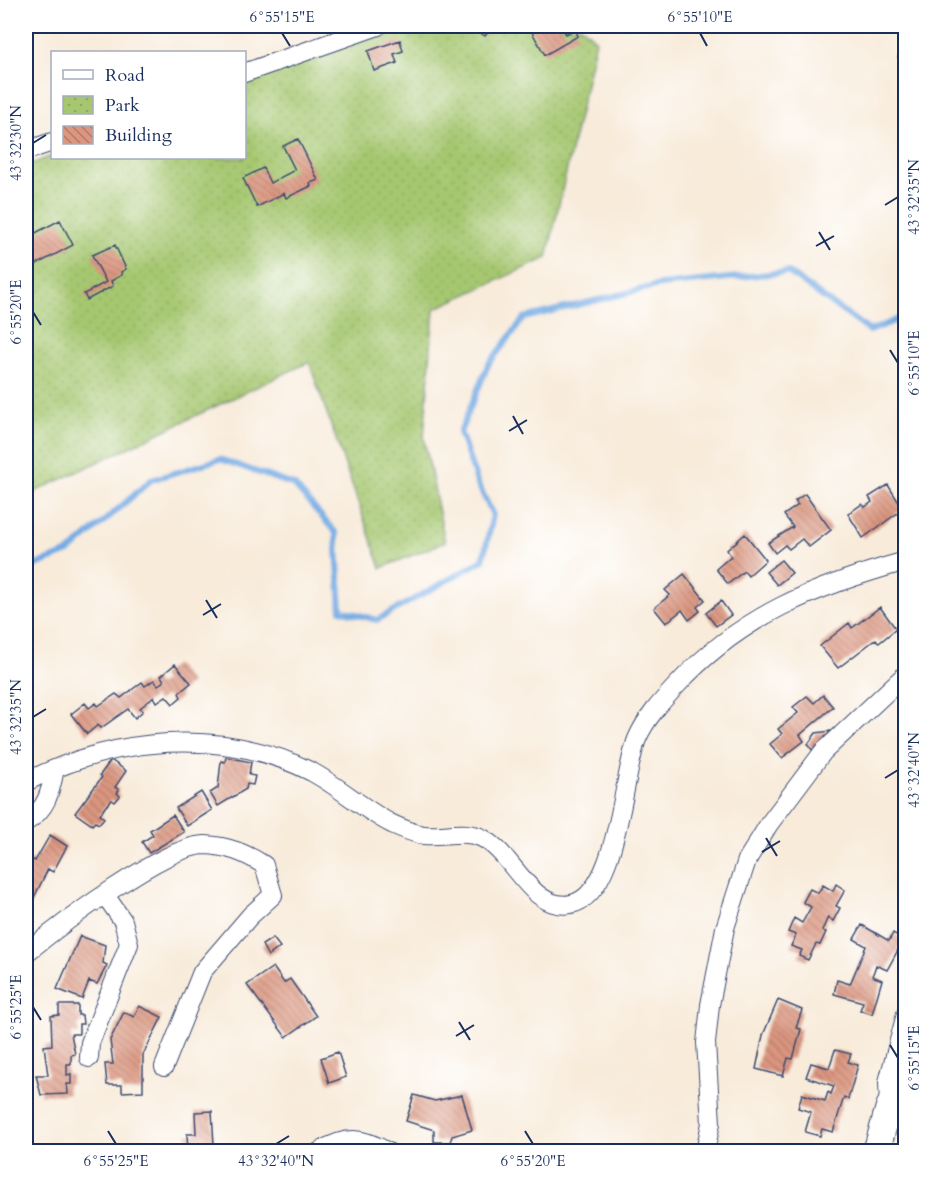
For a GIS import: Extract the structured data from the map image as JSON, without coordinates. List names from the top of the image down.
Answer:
{
  "legend": ["Road", "Park", "Building"],
  "coordinates": [
    "6°55'15\"E",
    "6°55'10\"E",
    "43°32'30\"N",
    "43°32'35\"N",
    "6°55'20\"E",
    "43°32'40\"N",
    "6°55'25\"E"
  ]
}
